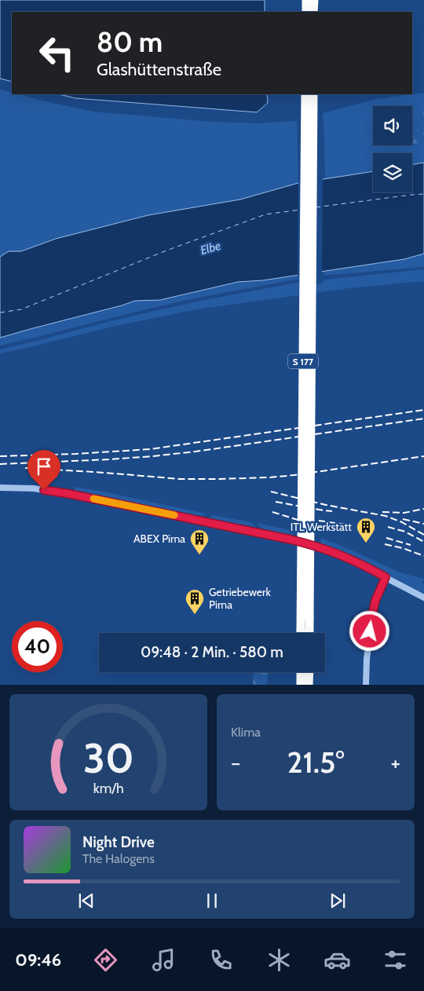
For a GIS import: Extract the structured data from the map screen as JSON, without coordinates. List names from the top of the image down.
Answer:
{
  "streets": {
    "highway": ["S 177"]
  },
  "water": ["Elbe"],
  "places": {
    "building": ["ITL Werkstatt", "ABEX Pirna", "Getriebewerk Pirna"]
  },
  "page": {
    "turn": ["80 m", "Glashüttenstraße"],
    "limit": "40",
    "trip": "09:48 · 2 Min. · 580 m",
    "tile": "Klima",
    "heat": ["−", "21.5°", "+"],
    "song": ["Night Drive", "The Halogens"],
    "tabs": "09:46",
    "gauge": ["30", "km/h"]
  }
}
